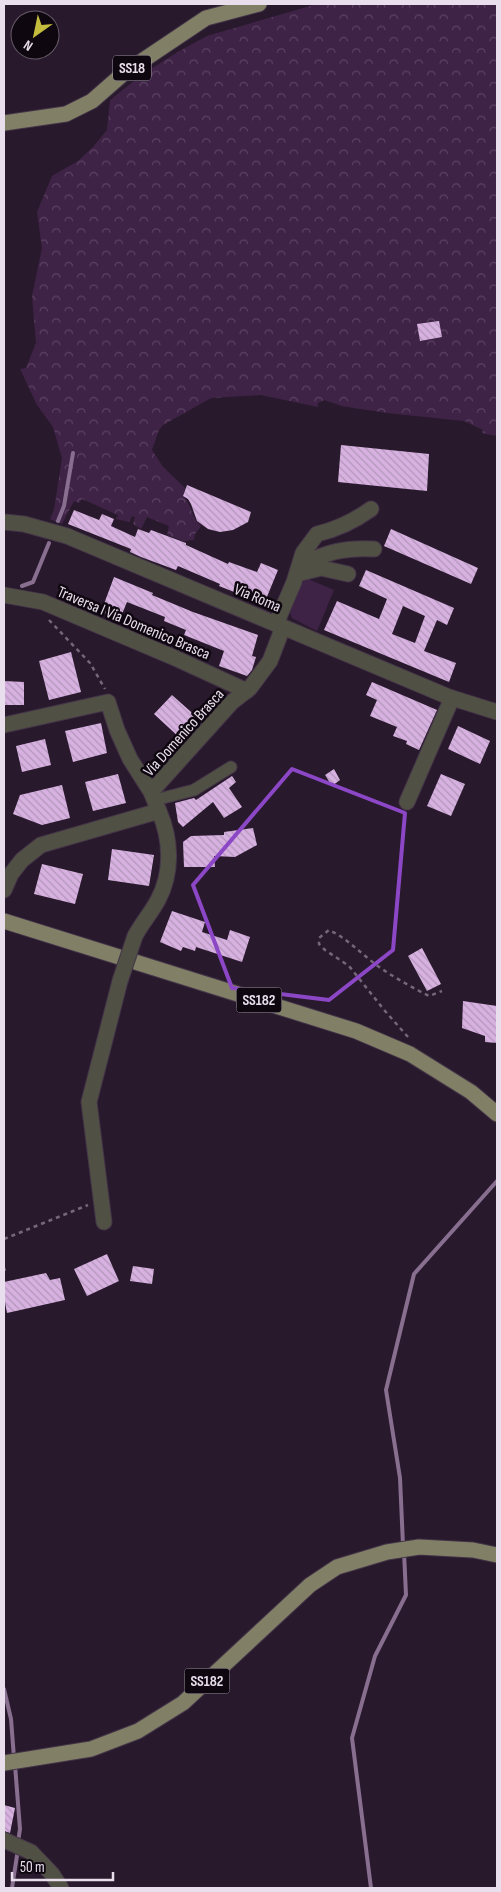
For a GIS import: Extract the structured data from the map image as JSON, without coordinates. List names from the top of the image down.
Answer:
{
  "streets": {
    "main road": ["SS18", "SS182"],
    "street": ["Via Roma", "Traversa I Via Domenico Brasca", "Via Domenico Brasca"]
  },
  "crossings": [
    ["Via Roma", "Via Domenico Brasca"],
    ["Traversa I Via Domenico Brasca", "Via Domenico Brasca"]
  ],
  "scale_bar": "50 m",
  "north": "bottom left"
}
